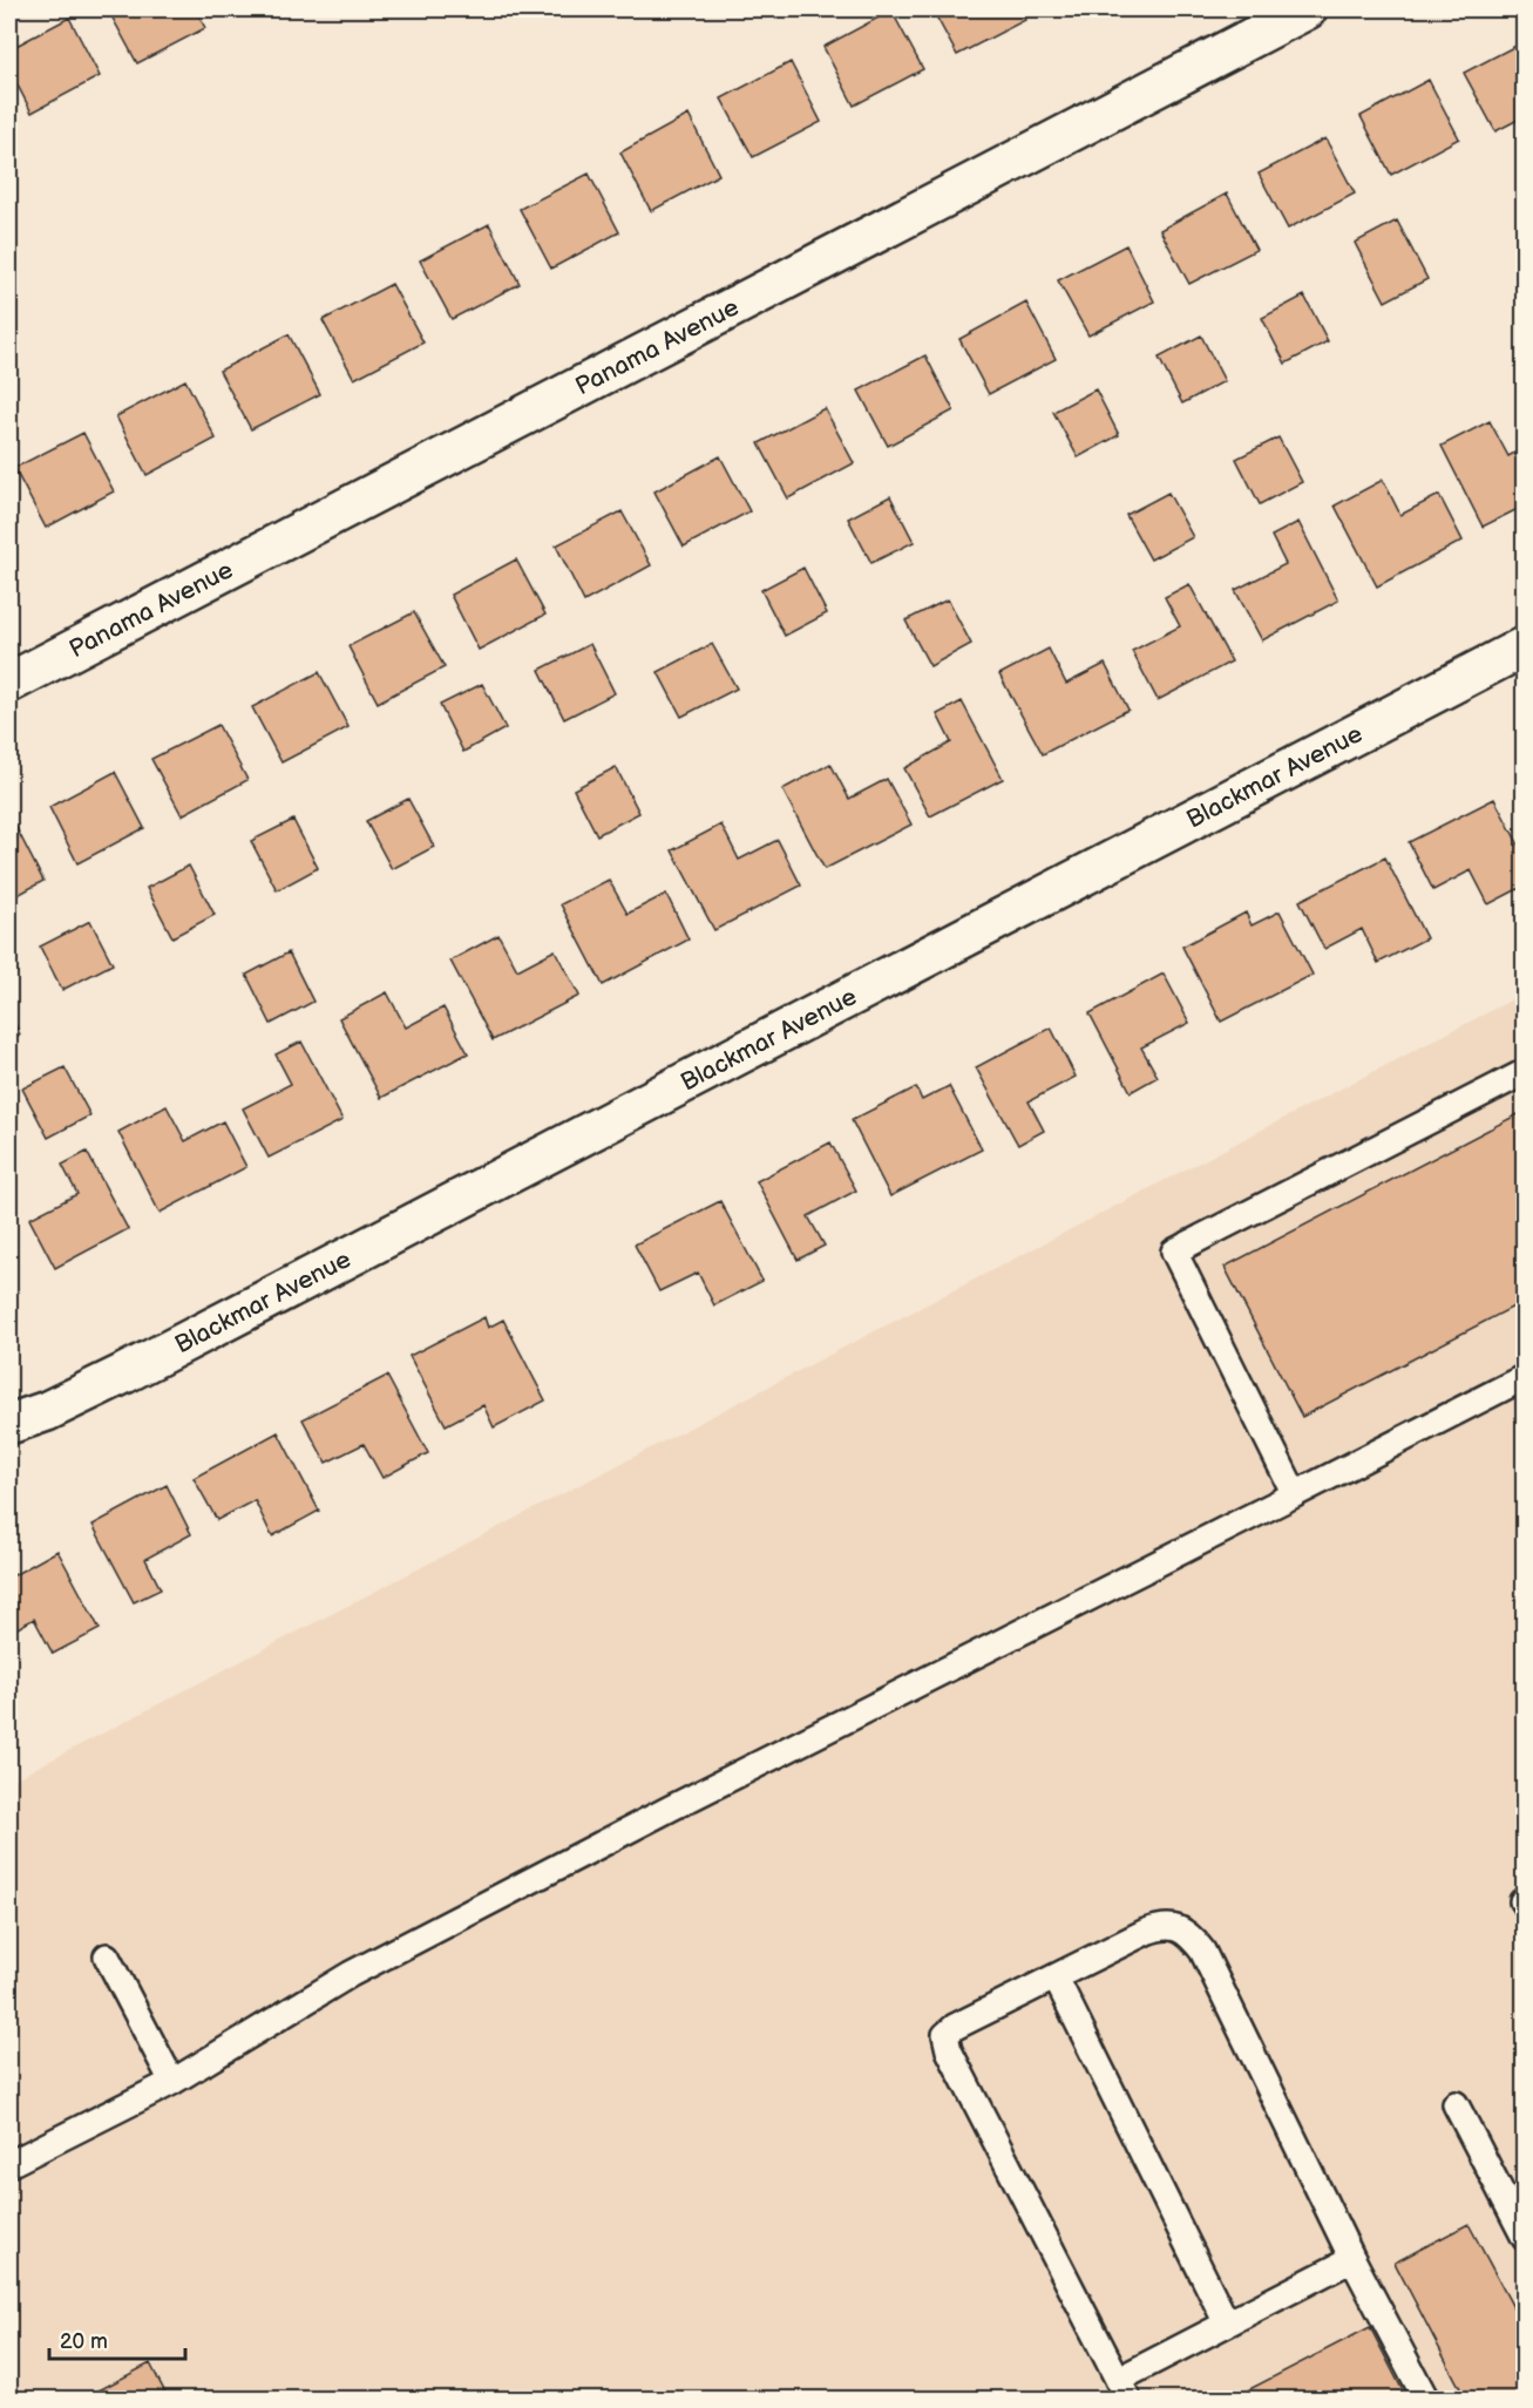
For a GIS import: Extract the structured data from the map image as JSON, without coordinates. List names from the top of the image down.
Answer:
{
  "streets": {
    "street": ["Panama Avenue", "Blackmar Avenue"]
  },
  "scale_bar": "20 m"
}
